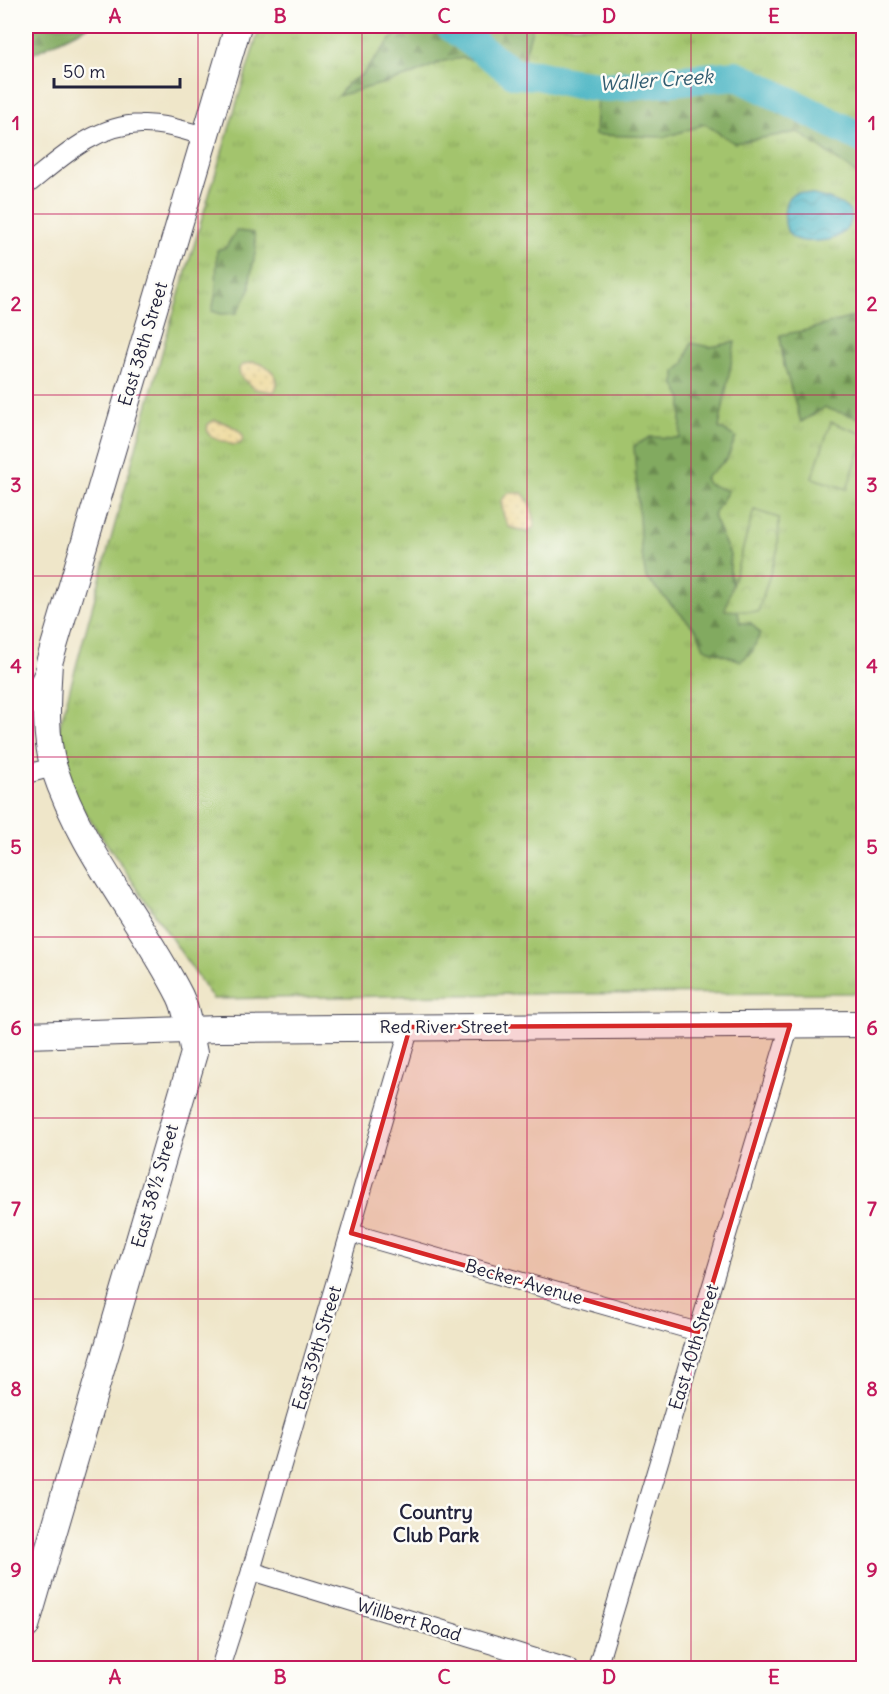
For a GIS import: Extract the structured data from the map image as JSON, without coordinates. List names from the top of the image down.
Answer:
{
  "streets": {
    "street": [
      "East 38th Street",
      "Red River Street",
      "East 38½ Street",
      "Becker Avenue",
      "East 40th Street",
      "East 39th Street",
      "Willbert Road"
    ]
  },
  "crossings": [
    ["East 38th Street", "East 38½ Street"],
    ["Red River Street", "East 38½ Street"],
    ["Red River Street", "East 40th Street"],
    ["Red River Street", "East 39th Street"],
    ["Becker Avenue", "East 40th Street"],
    ["Becker Avenue", "East 39th Street"],
    ["East 39th Street", "Willbert Road"]
  ],
  "districts": ["Country Club Park"],
  "water": ["Waller Creek"],
  "scale_bar": "50 m",
  "grid": {
    "columns": [
      "A",
      "B",
      "C",
      "D",
      "E"
    ],
    "rows": [
      "1",
      "2",
      "3",
      "4",
      "5",
      "6",
      "7",
      "8",
      "9"
    ]
  }
}
